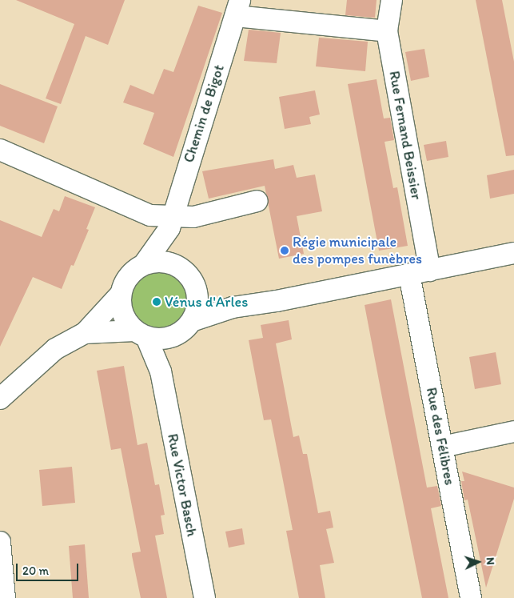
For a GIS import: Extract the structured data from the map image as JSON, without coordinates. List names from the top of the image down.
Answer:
{
  "streets": {
    "street": [
      "Chemin de Bigot",
      "Rue Fernand Beissier",
      "Rue des Félibres",
      "Rue Victor Basch"
    ]
  },
  "crossings": [
    ["Chemin de Bigot", "Rue Victor Basch"]
  ],
  "places": ["Régie municipale des pompes funèbres", "Vénus d'Arles"],
  "scale_bar": "20 m",
  "north": "right"
}
